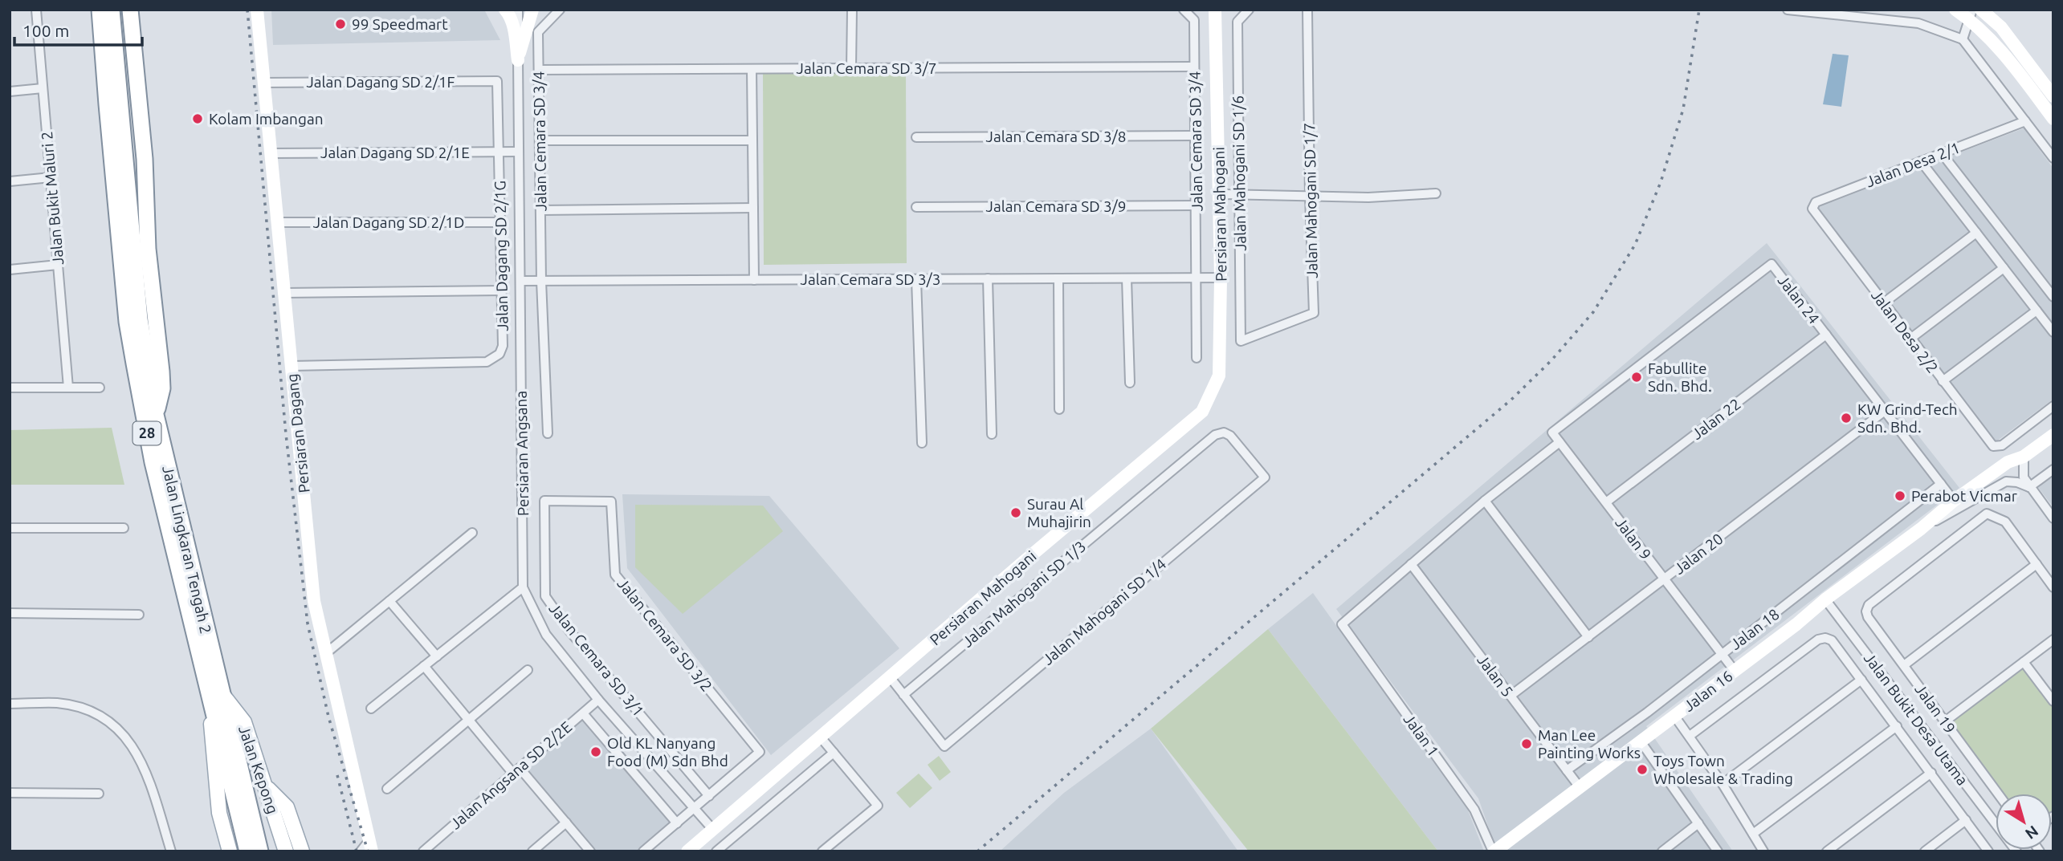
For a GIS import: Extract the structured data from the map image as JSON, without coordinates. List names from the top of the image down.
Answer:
{
  "streets": {
    "highway": ["28", "Jalan Lingkaran Tengah 2"],
    "main road": ["Jalan Kepong"],
    "street": [
      "Jalan Cemara SD 3/7",
      "Jalan Dagang SD 2/1F",
      "Jalan Cemara SD 3/8",
      "Jalan Cemara SD 3/4",
      "Jalan Dagang SD 2/1E",
      "Jalan Desa 2/1",
      "Jalan Mahogani SD 1/6",
      "Jalan Bukit Maluri 2",
      "Jalan Mahogani SD 1/7",
      "Jalan Cemara SD 3/9",
      "Persiaran Mahogani",
      "Jalan Dagang SD 2/1D",
      "Jalan Dagang SD 2/1G",
      "Jalan Cemara SD 3/3",
      "Jalan 24",
      "Jalan Desa 2/2",
      "Jalan 22",
      "Persiaran Dagang",
      "Persiaran Angsana",
      "Jalan 9",
      "Jalan 20",
      "Jalan Mahogani SD 1/3",
      "Jalan Mahogani SD 1/4",
      "Jalan 18",
      "Jalan Cemara SD 3/2",
      "Jalan Cemara SD 3/1",
      "Jalan 5",
      "Jalan 16",
      "Jalan 19",
      "Jalan Bukit Desa Utama",
      "Jalan 1",
      "Jalan Angsana SD 2/2E"
    ]
  },
  "crossings": [
    ["Jalan Cemara SD 3/7", "Jalan Cemara SD 3/4"],
    ["Jalan Dagang SD 2/1F", "Jalan Dagang SD 2/1G"],
    ["Jalan Dagang SD 2/1F", "Persiaran Dagang"],
    ["Jalan Cemara SD 3/8", "Jalan Cemara SD 3/4"],
    ["Jalan Cemara SD 3/4", "Jalan Cemara SD 3/9"],
    ["Jalan Cemara SD 3/4", "Jalan Cemara SD 3/3"],
    ["Jalan Dagang SD 2/1E", "Jalan Dagang SD 2/1G"],
    ["Jalan Dagang SD 2/1E", "Persiaran Dagang"],
    ["Jalan Dagang SD 2/1E", "Persiaran Angsana"],
    ["Jalan Desa 2/1", "Jalan Desa 2/2"],
    ["Jalan Mahogani SD 1/6", "Jalan Mahogani SD 1/7"],
    ["Persiaran Mahogani", "Jalan Cemara SD 3/3"],
    ["Persiaran Mahogani", "Persiaran Angsana"],
    ["Jalan Dagang SD 2/1D", "Jalan Dagang SD 2/1G"],
    ["Jalan Dagang SD 2/1D", "Persiaran Dagang"],
    ["Jalan Dagang SD 2/1G", "Persiaran Dagang"],
    ["Jalan Cemara SD 3/3", "Persiaran Angsana"],
    ["Jalan 24", "Jalan 22"],
    ["Jalan 24", "Jalan 9"],
    ["Jalan 24", "Jalan 20"],
    ["Jalan 24", "Jalan 18"],
    ["Jalan 24", "Jalan 16"],
    ["Jalan 22", "Jalan 9"],
    ["Persiaran Angsana", "Jalan Angsana SD 2/2E"],
    ["Jalan 9", "Jalan 20"],
    ["Jalan 9", "Jalan 18"],
    ["Jalan 9", "Jalan 16"],
    ["Jalan Lingkaran Tengah 2", "Jalan Kepong"],
    ["Jalan 20", "Jalan 5"],
    ["Jalan Mahogani SD 1/3", "Jalan Mahogani SD 1/4"],
    ["Jalan 18", "Jalan 5"],
    ["Jalan Cemara SD 3/2", "Jalan Cemara SD 3/1"],
    ["Jalan 5", "Jalan 16"],
    ["Jalan 5", "Jalan 1"],
    ["Jalan 16", "Jalan Bukit Desa Utama"],
    ["Jalan 16", "Jalan 1"]
  ],
  "places": [
    "99 Speedmart",
    "Kolam Imbangan",
    "Fabullite Sdn. Bhd.",
    "KW Grind-Tech Sdn. Bhd.",
    "Perabot Vicmar",
    "Surau Al Muhajirin",
    "Man Lee Painting Works",
    "Old KL Nanyang Food (M) Sdn Bhd",
    "Toys Town Wholesale & Trading"
  ],
  "scale_bar": "100 m",
  "north": "bottom right"
}
